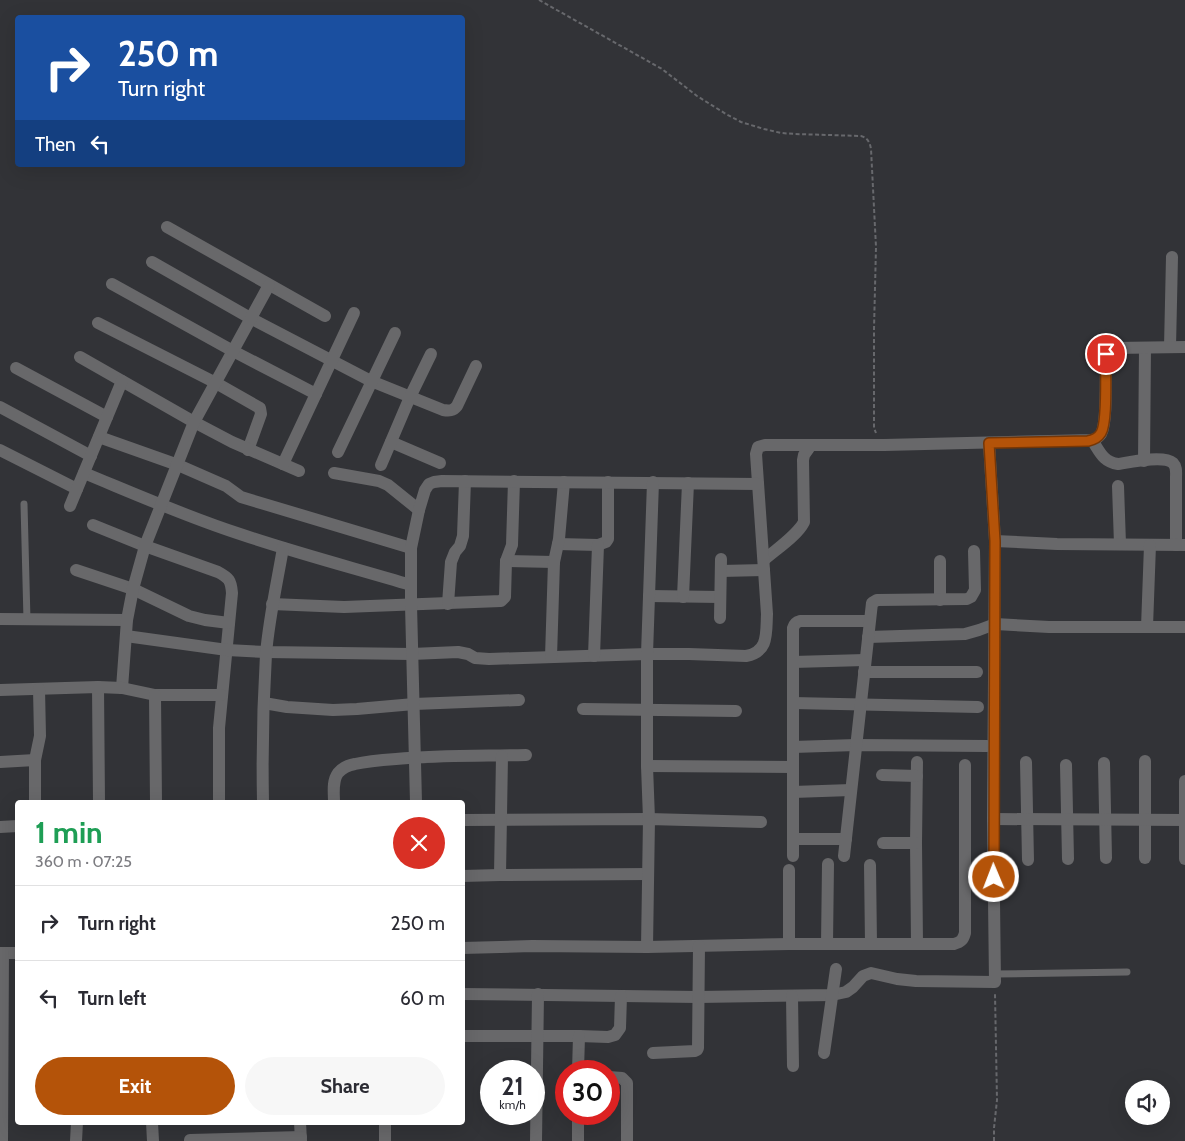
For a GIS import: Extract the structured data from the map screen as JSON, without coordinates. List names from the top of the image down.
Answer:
{
  "page": {
    "turn": ["250 m", "Turn right"],
    "then": "Then",
    "heading": ["1 min", "360 m · 07:25"],
    "list": [
      {
        "name": "Turn right",
        "value": "250 m"
      },
      {
        "name": "Turn left",
        "value": "60 m"
      }
    ],
    "buttons": ["Exit", "Share"],
    "speed": "21 km/h",
    "limit": "30"
  }
}
